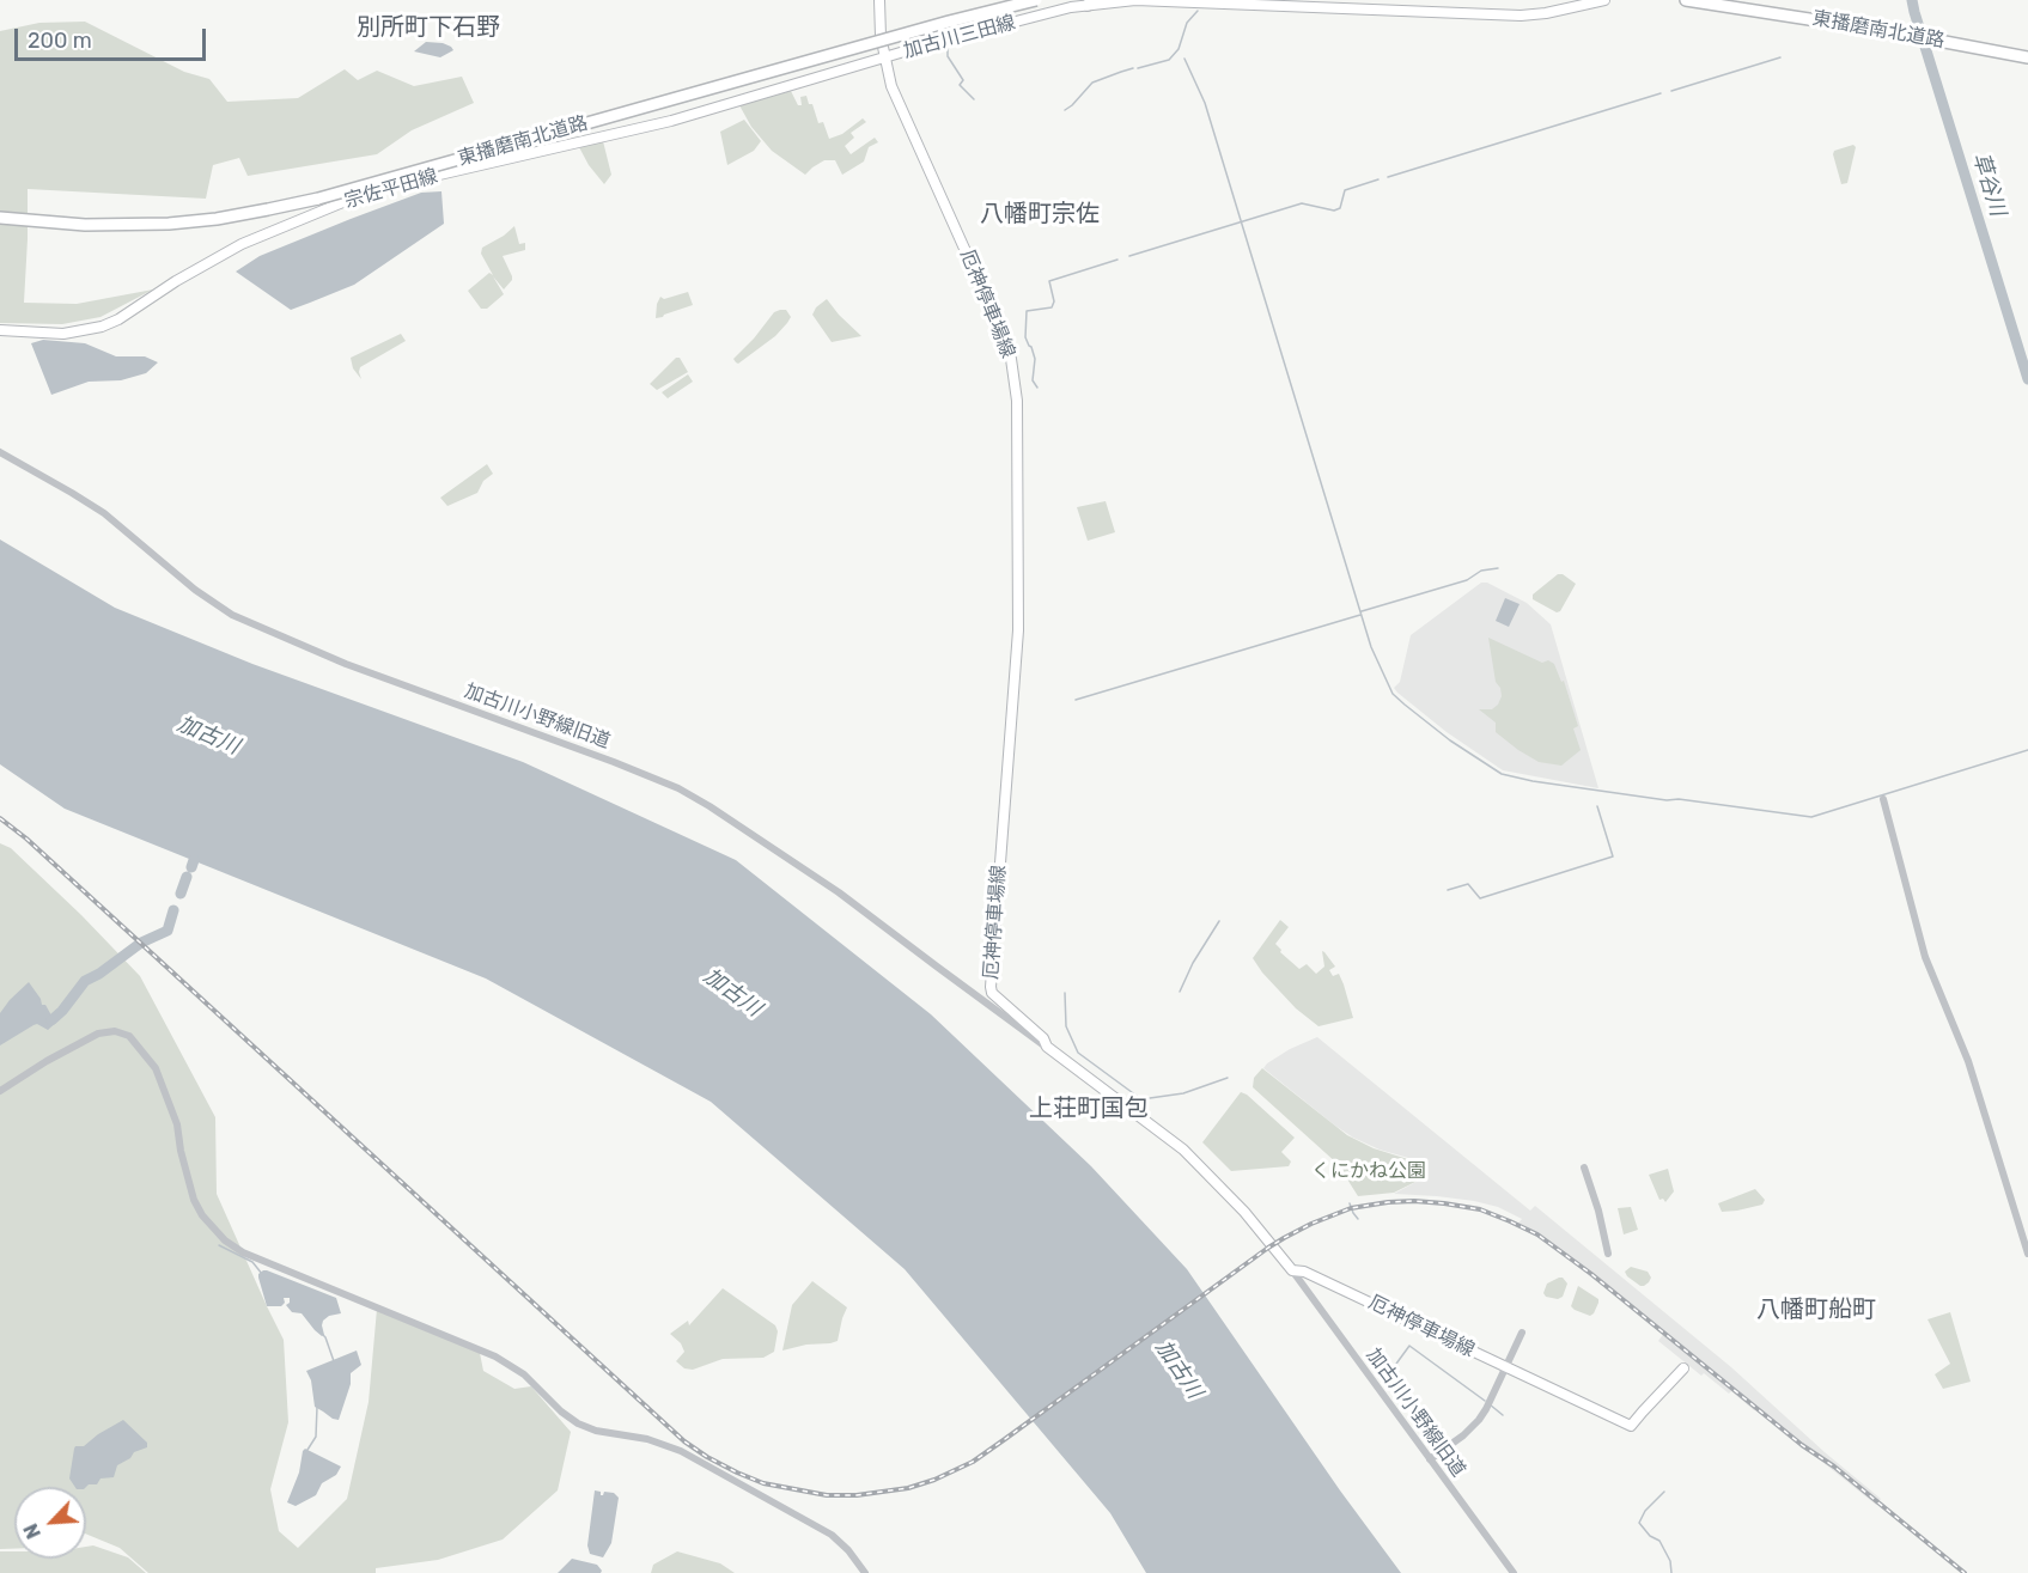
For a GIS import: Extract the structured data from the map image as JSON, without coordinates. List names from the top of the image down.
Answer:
{
  "streets": {
    "highway": ["東播磨南北道路"],
    "main road": ["加古川三田線", "宗佐平田線", "厄神停車場線"],
    "street": ["加古川小野線旧道"]
  },
  "crossings": [
    ["加古川三田線", "宗佐平田線"],
    ["加古川三田線", "厄神停車場線"],
    ["宗佐平田線", "厄神停車場線"],
    ["厄神停車場線", "加古川小野線旧道"]
  ],
  "districts": [
    "別所町下石野",
    "八幡町宗佐",
    "上荘町国包",
    "八幡町船町"
  ],
  "water": ["草谷川", "加古川"],
  "parks": ["くにかね公園"],
  "scale_bar": "200 m",
  "north": "bottom left"
}
